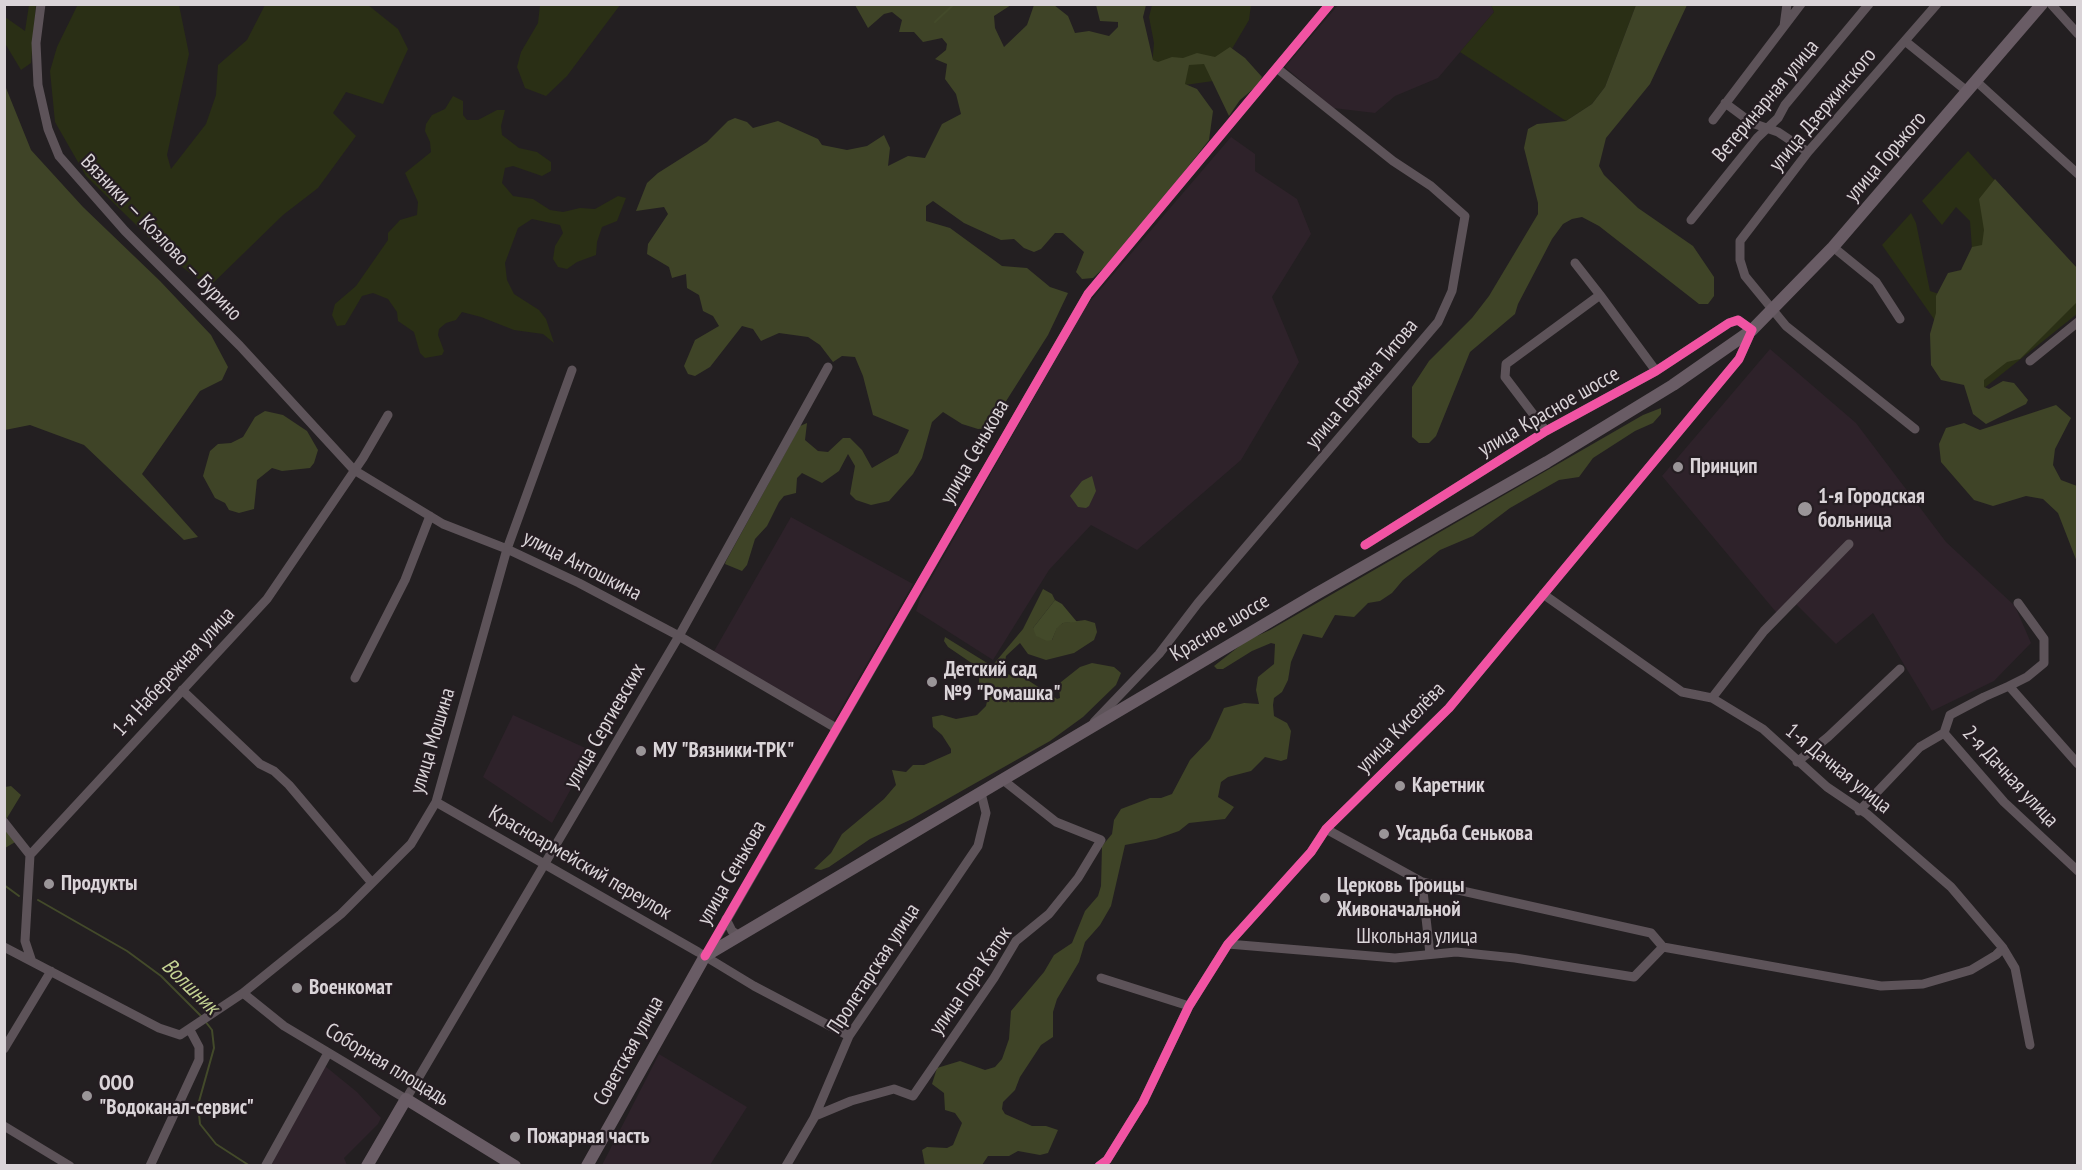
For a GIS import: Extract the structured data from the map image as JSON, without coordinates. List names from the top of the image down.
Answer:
{
  "streets": {
    "main road": [
      "улица Горького",
      "Красное шоссе",
      "Советская улица",
      "Соборная площадь"
    ],
    "street": [
      "Ветеринарная улица",
      "улица Дзержинского",
      "Вязники — Козлово — Бурино",
      "улица Германа Титова",
      "улица Красное шоссе",
      "улица Сенькова",
      "улица Антошкина",
      "1-я Набережная улица",
      "улица Сергиевских",
      "улица Киселёва",
      "улица Мошина",
      "1-я Дачная улица",
      "2-я Дачная улица",
      "Красноармейский переулок",
      "Школьная улица",
      "Пролетарская улица",
      "улица Гора Каток"
    ]
  },
  "crossings": [
    ["улица Дзержинского", "улица Горького"],
    ["улица Горького", "улица Красное шоссе"],
    ["улица Горького", "Красное шоссе"],
    ["улица Горького", "улица Киселёва"],
    ["Вязники — Козлово — Бурино", "улица Антошкина"],
    ["улица Германа Титова", "улица Сенькова"],
    ["улица Германа Титова", "Красное шоссе"],
    ["улица Красное шоссе", "Красное шоссе"],
    ["улица Красное шоссе", "улица Киселёва"],
    ["улица Сенькова", "улица Антошкина"],
    ["улица Сенькова", "Красное шоссе"],
    ["улица Сенькова", "Красноармейский переулок"],
    ["улица Сенькова", "Советская улица"],
    ["улица Антошкина", "1-я Набережная улица"],
    ["улица Антошкина", "улица Сергиевских"],
    ["улица Антошкина", "улица Мошина"],
    ["Красное шоссе", "улица Киселёва"],
    ["Красное шоссе", "Красноармейский переулок"],
    ["Красное шоссе", "Пролетарская улица"],
    ["Красное шоссе", "улица Гора Каток"],
    ["Красное шоссе", "Советская улица"],
    ["улица Сергиевских", "Красноармейский переулок"],
    ["улица Сергиевских", "Соборная площадь"],
    ["улица Киселёва", "1-я Дачная улица"],
    ["улица Киселёва", "Школьная улица"],
    ["улица Мошина", "Красноармейский переулок"],
    ["улица Мошина", "Соборная площадь"],
    ["1-я Дачная улица", "Школьная улица"],
    ["Красноармейский переулок", "Пролетарская улица"],
    ["Красноармейский переулок", "Советская улица"],
    ["Пролетарская улица", "улица Гора Каток"]
  ],
  "water": ["Волшник"],
  "places": [
    "Принцип",
    "1-я Городская больница",
    "Детский сад №9 \"Ромашка\"",
    "МУ \"Вязники-ТРК\"",
    "Каретник",
    "Усадьба Сенькова",
    "Продукты",
    "Церковь Троицы Живоначальной",
    "Военкомат",
    "ООО \"Водоканал-сервис\"",
    "Пожарная часть"
  ]
}
